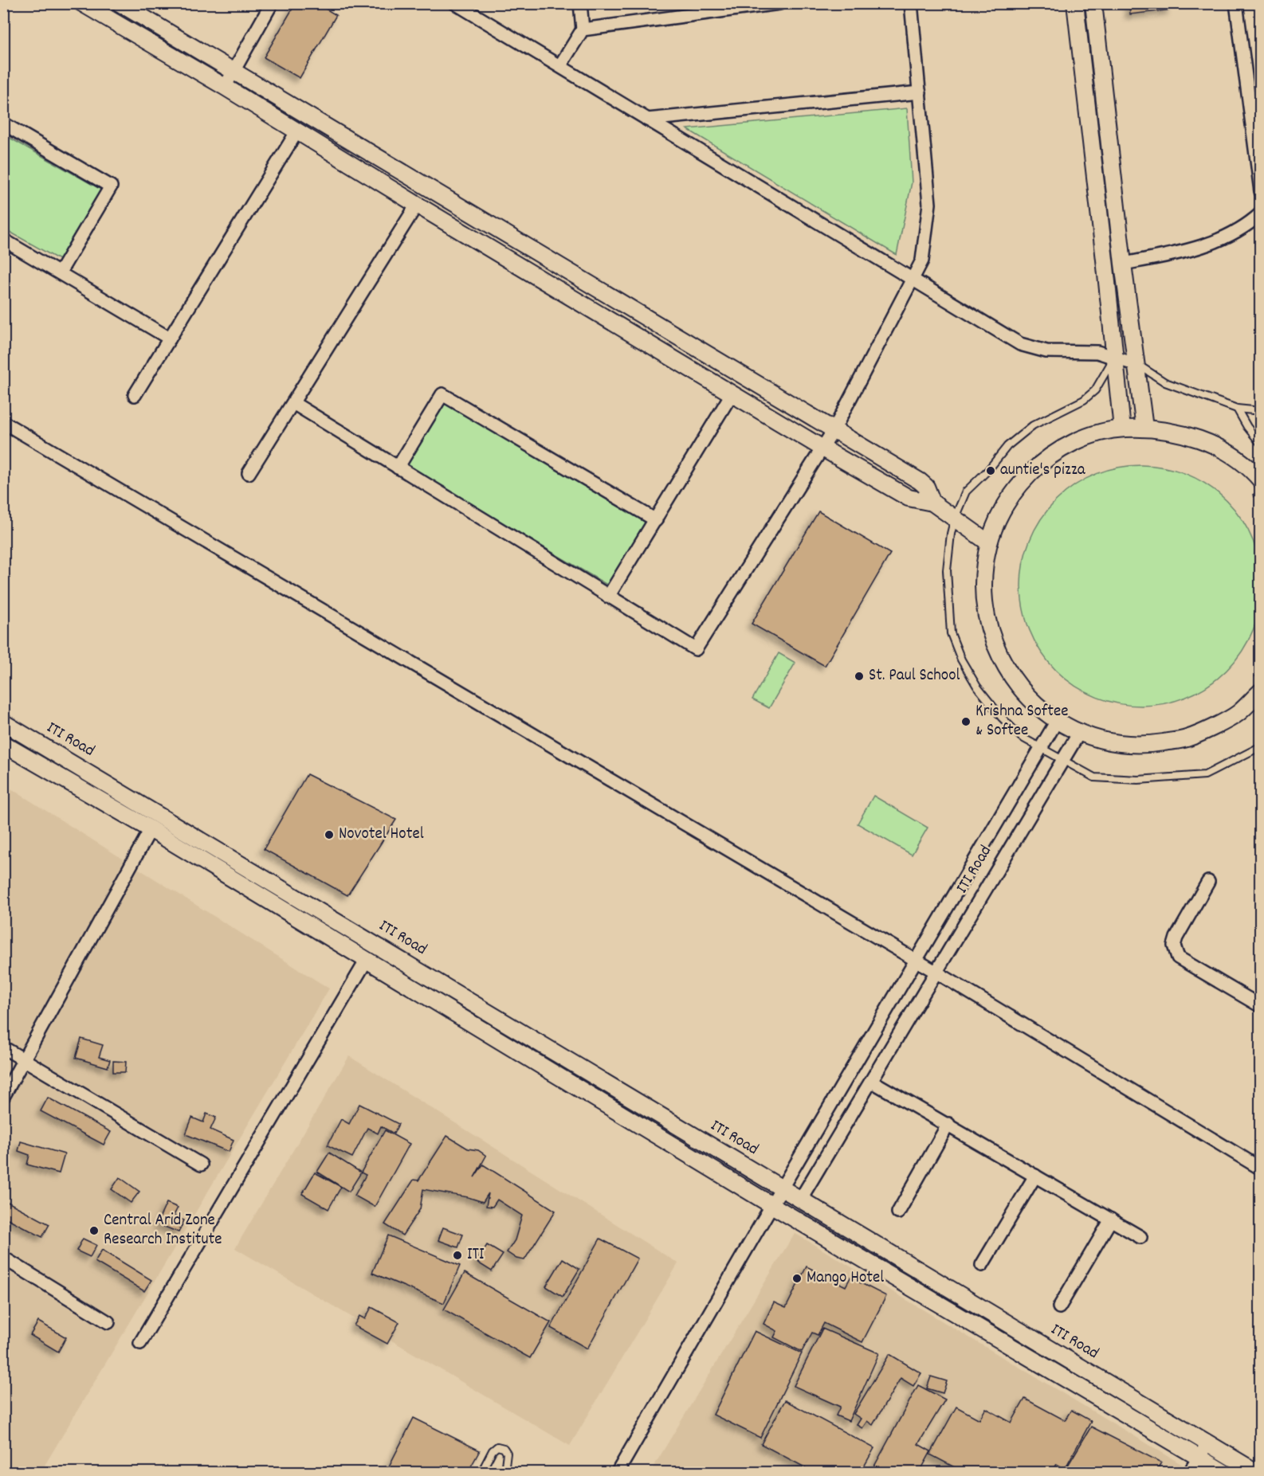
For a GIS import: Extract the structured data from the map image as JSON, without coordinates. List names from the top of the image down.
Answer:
{
  "streets": {
    "street": ["ITI Road"]
  },
  "places": [
    "auntie's pizza",
    "St. Paul School",
    "Krishna Softee & Softee",
    "Novotel Hotel",
    "Central Arid Zone Research Institute",
    "ITI",
    "Mango Hotel"
  ]
}
